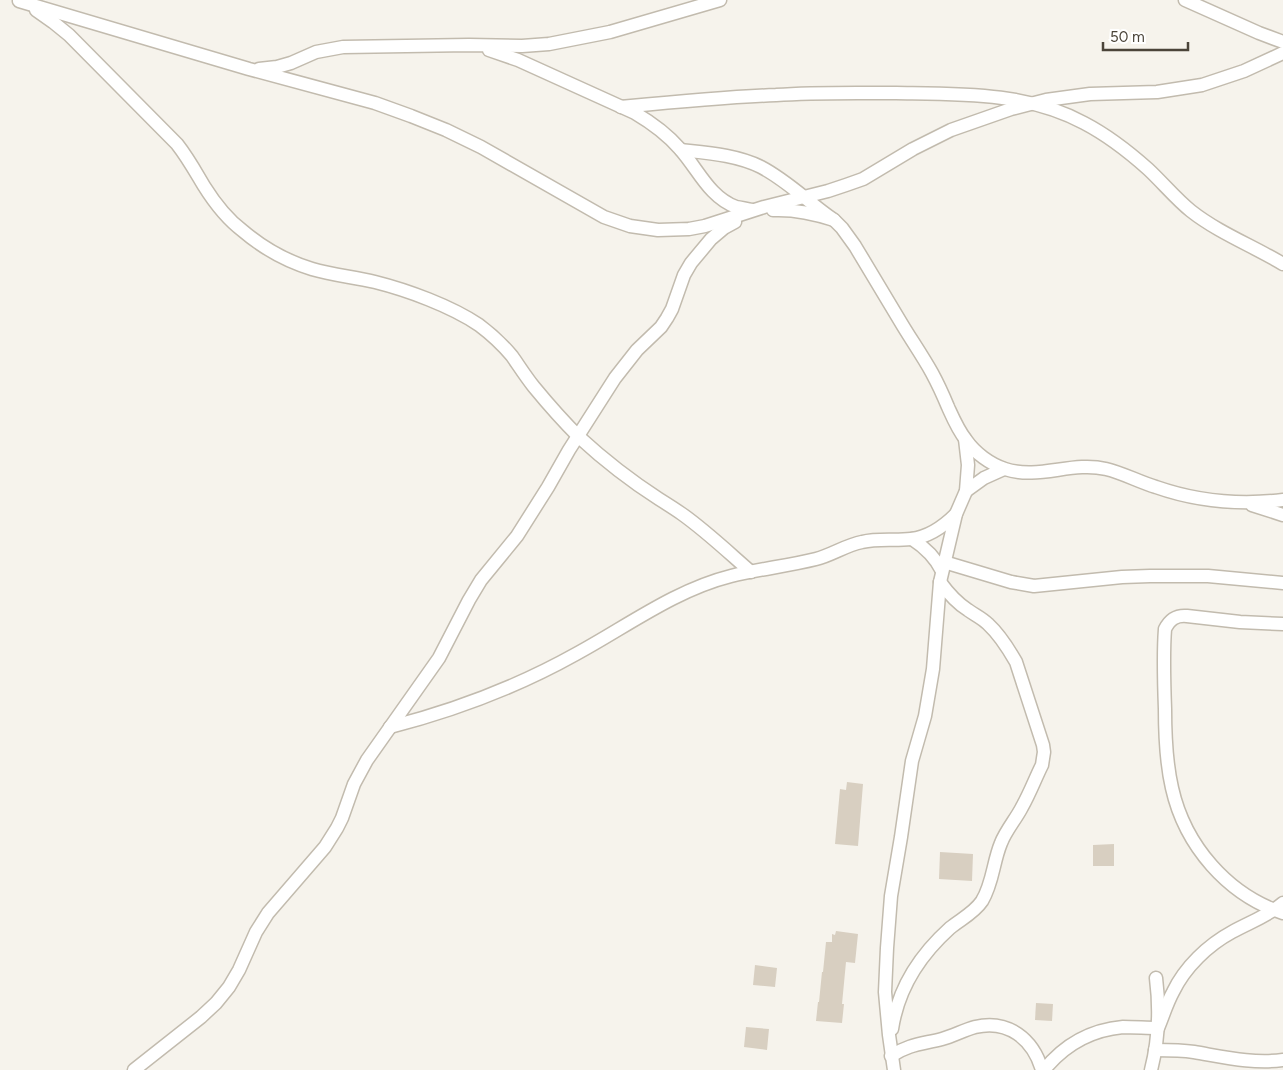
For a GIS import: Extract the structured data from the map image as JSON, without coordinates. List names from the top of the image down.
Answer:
{
  "scale_bar": "50 m"
}
